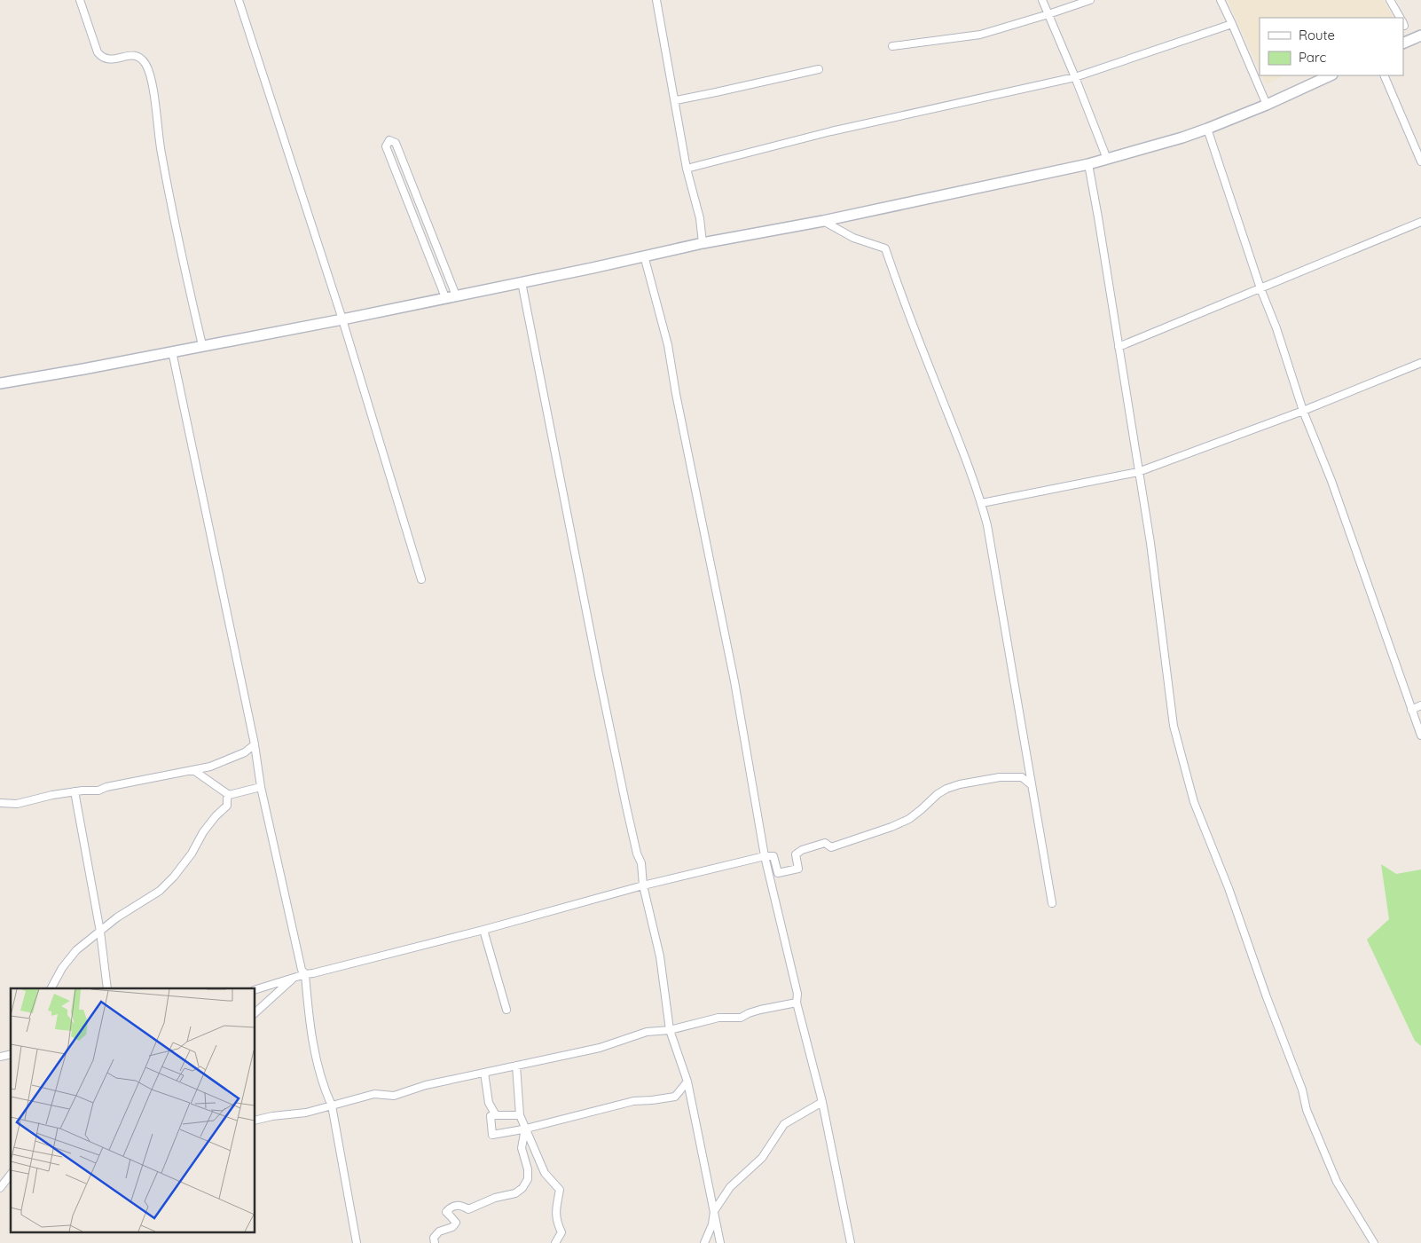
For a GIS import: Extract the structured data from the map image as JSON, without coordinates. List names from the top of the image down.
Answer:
{
  "legend": ["Route", "Parc"]
}
